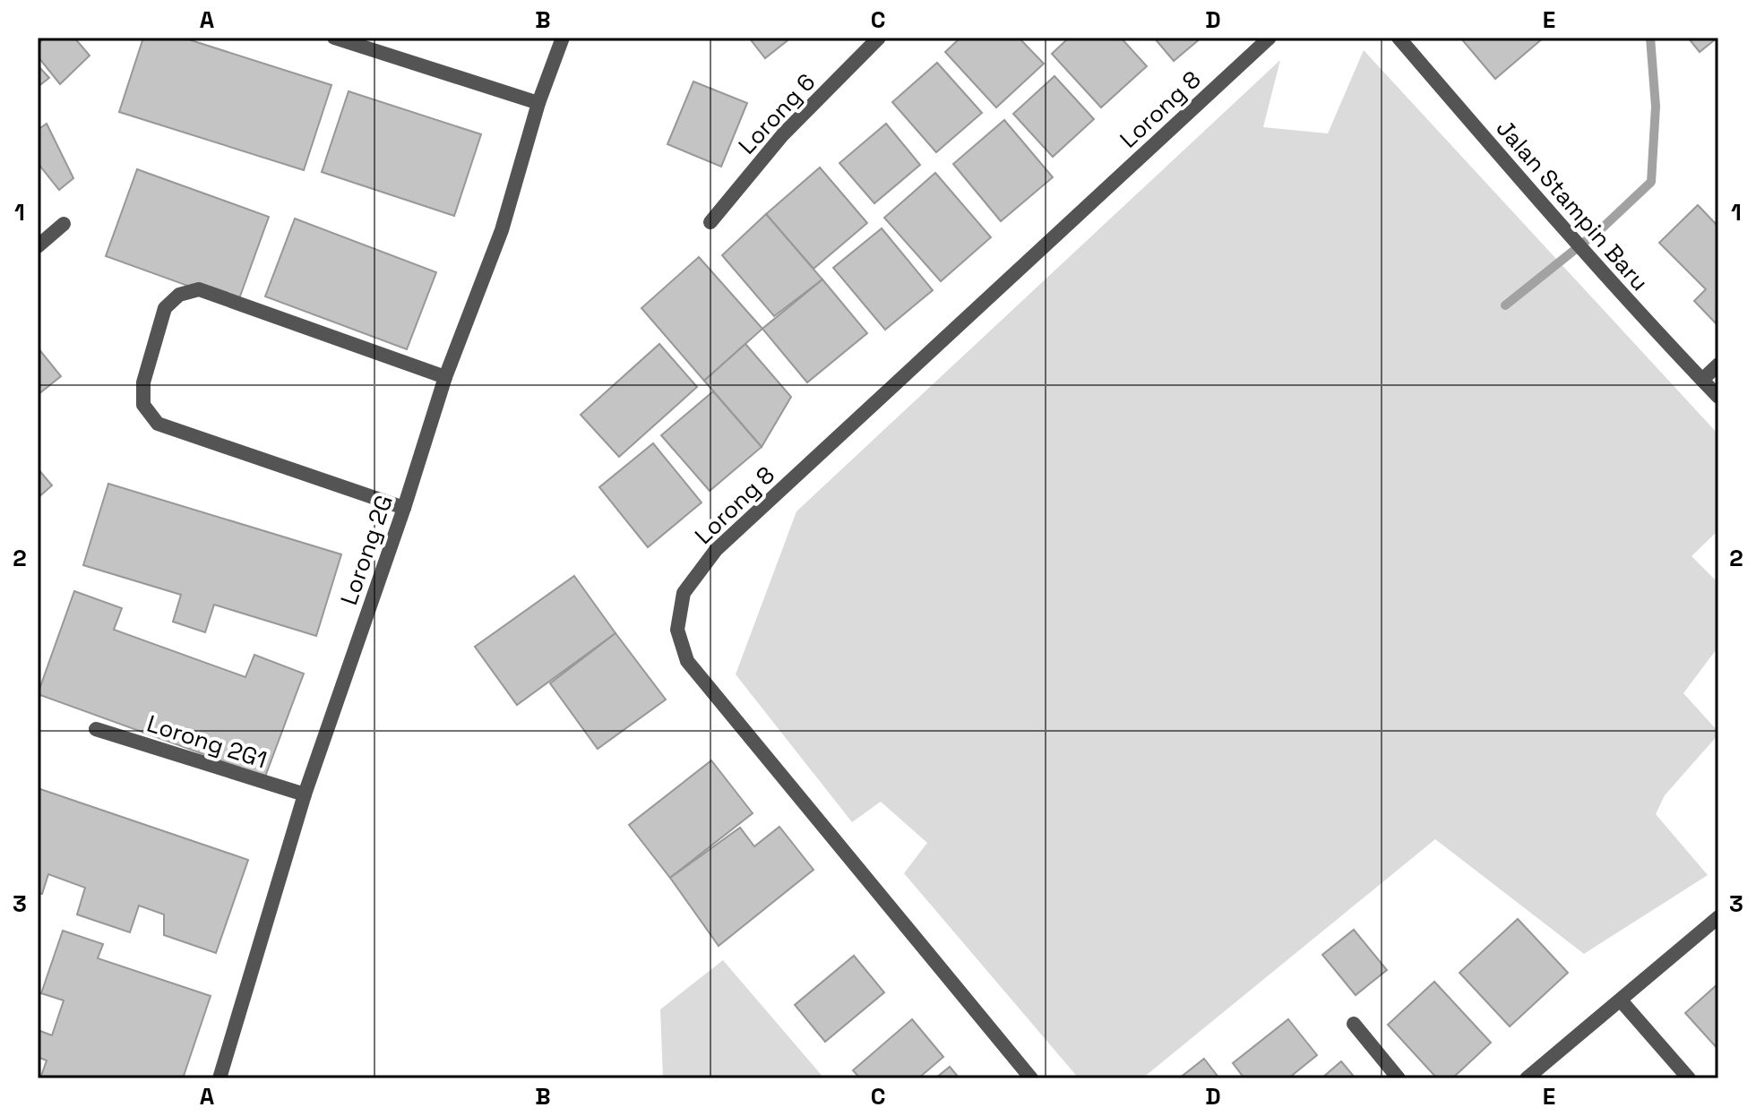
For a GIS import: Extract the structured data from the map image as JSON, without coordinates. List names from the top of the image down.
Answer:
{
  "streets": {
    "street": [
      "Lorong 8",
      "Lorong 6",
      "Jalan Stampin Baru",
      "Lorong 2G",
      "Lorong 2G1"
    ]
  },
  "crossings": [
    ["Lorong 2G", "Lorong 2G1"]
  ],
  "grid": {
    "columns": [
      "A",
      "B",
      "C",
      "D",
      "E"
    ],
    "rows": ["1", "2", "3"]
  }
}
